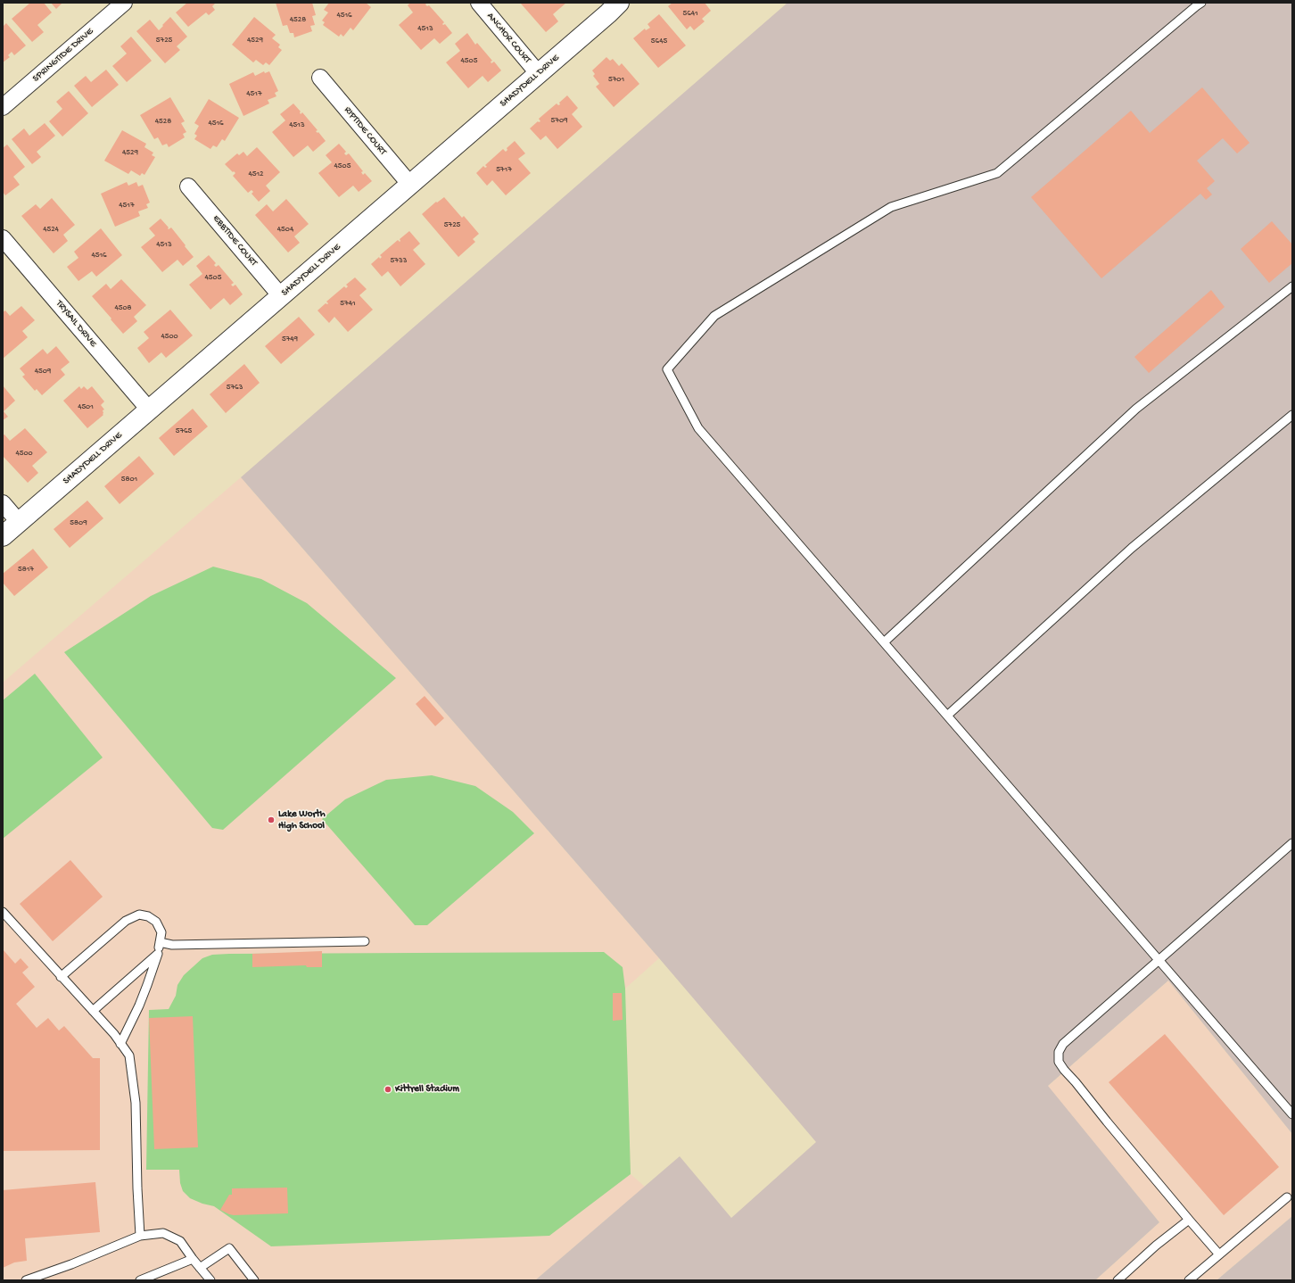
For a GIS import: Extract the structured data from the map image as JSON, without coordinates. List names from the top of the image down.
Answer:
{
  "streets": {
    "street": [
      "ANCHOR COURT",
      "SPRINGTIDE DRIVE",
      "SHADYDELL DRIVE",
      "RIPTIDE COURT",
      "EBBTIDE COURT",
      "TRYSAIL DRIVE"
    ]
  },
  "crossings": [
    ["ANCHOR COURT", "SHADYDELL DRIVE"],
    ["SHADYDELL DRIVE", "RIPTIDE COURT"],
    ["SHADYDELL DRIVE", "EBBTIDE COURT"],
    ["SHADYDELL DRIVE", "TRYSAIL DRIVE"]
  ],
  "places": ["Lake Worth High School", "Kittrell Stadium"],
  "house_numbers": [
    "5641",
    "4516",
    "4528",
    "4513",
    "5725",
    "4529",
    "5645",
    "4505",
    "5701",
    "4517",
    "5709",
    "4528",
    "4516",
    "4513",
    "4529",
    "4505",
    "5717",
    "4512",
    "4517",
    "5725",
    "4524",
    "4504",
    "4513",
    "4516",
    "5733",
    "4505",
    "5741",
    "4508",
    "4500",
    "5749",
    "4509",
    "5763",
    "4501",
    "5765",
    "4500",
    "5801",
    "5809",
    "5817"
  ]
}
